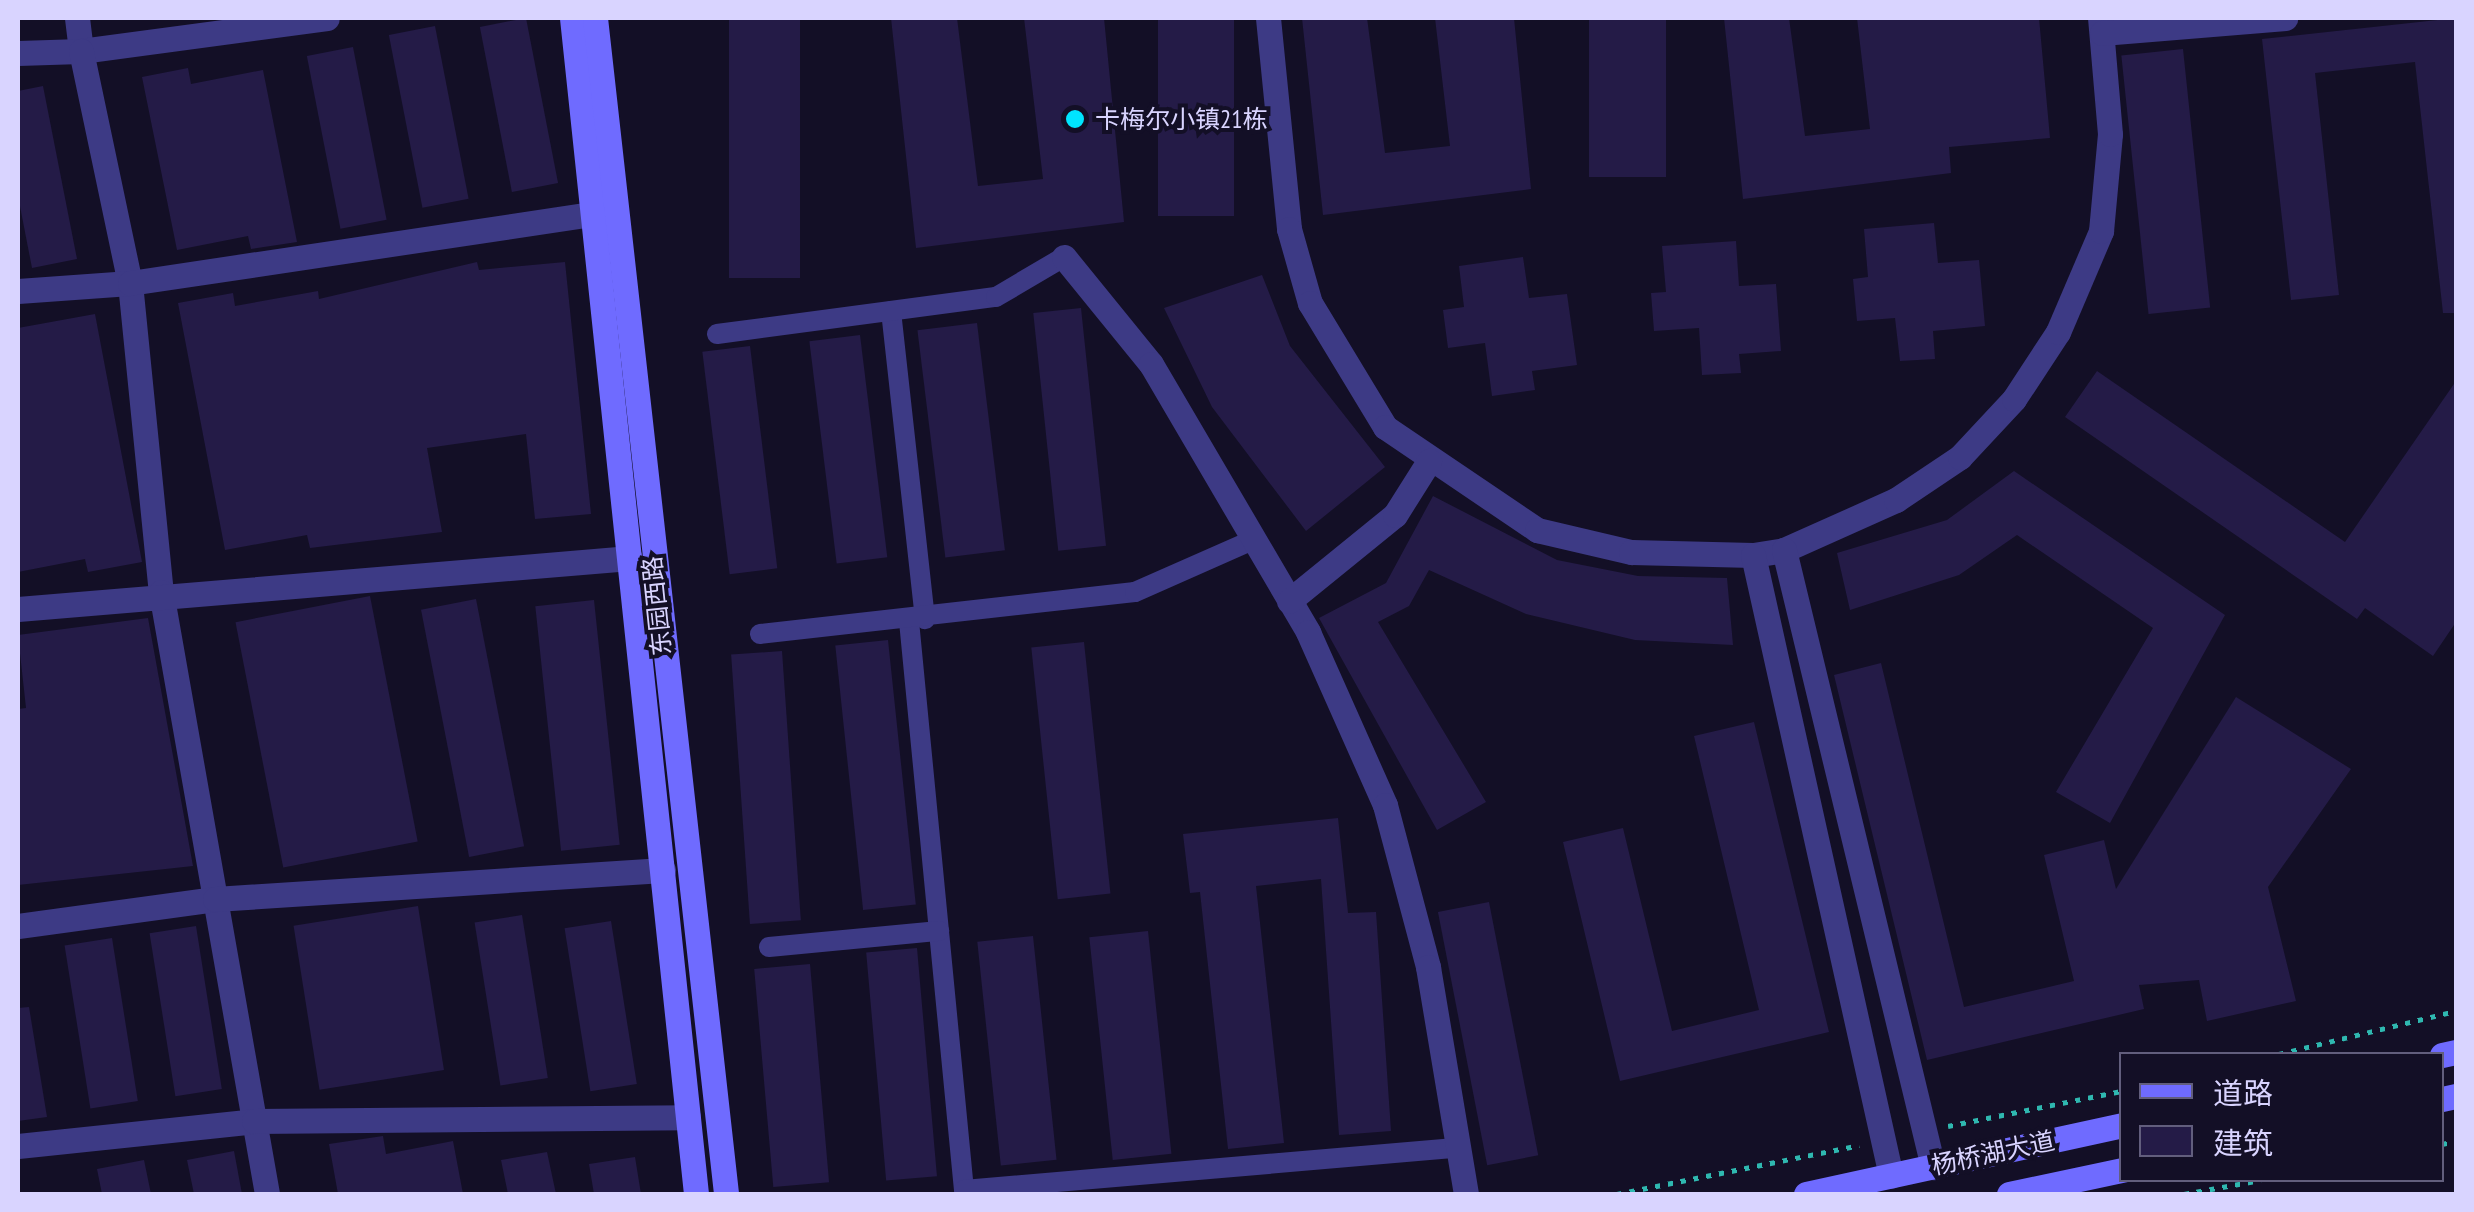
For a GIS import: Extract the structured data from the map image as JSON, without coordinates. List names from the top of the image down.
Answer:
{
  "streets": {
    "main road": ["东园西路", "杨桥湖大道"]
  },
  "places": ["卡梅尔小镇21栋"],
  "legend": ["道路", "建筑"]
}
